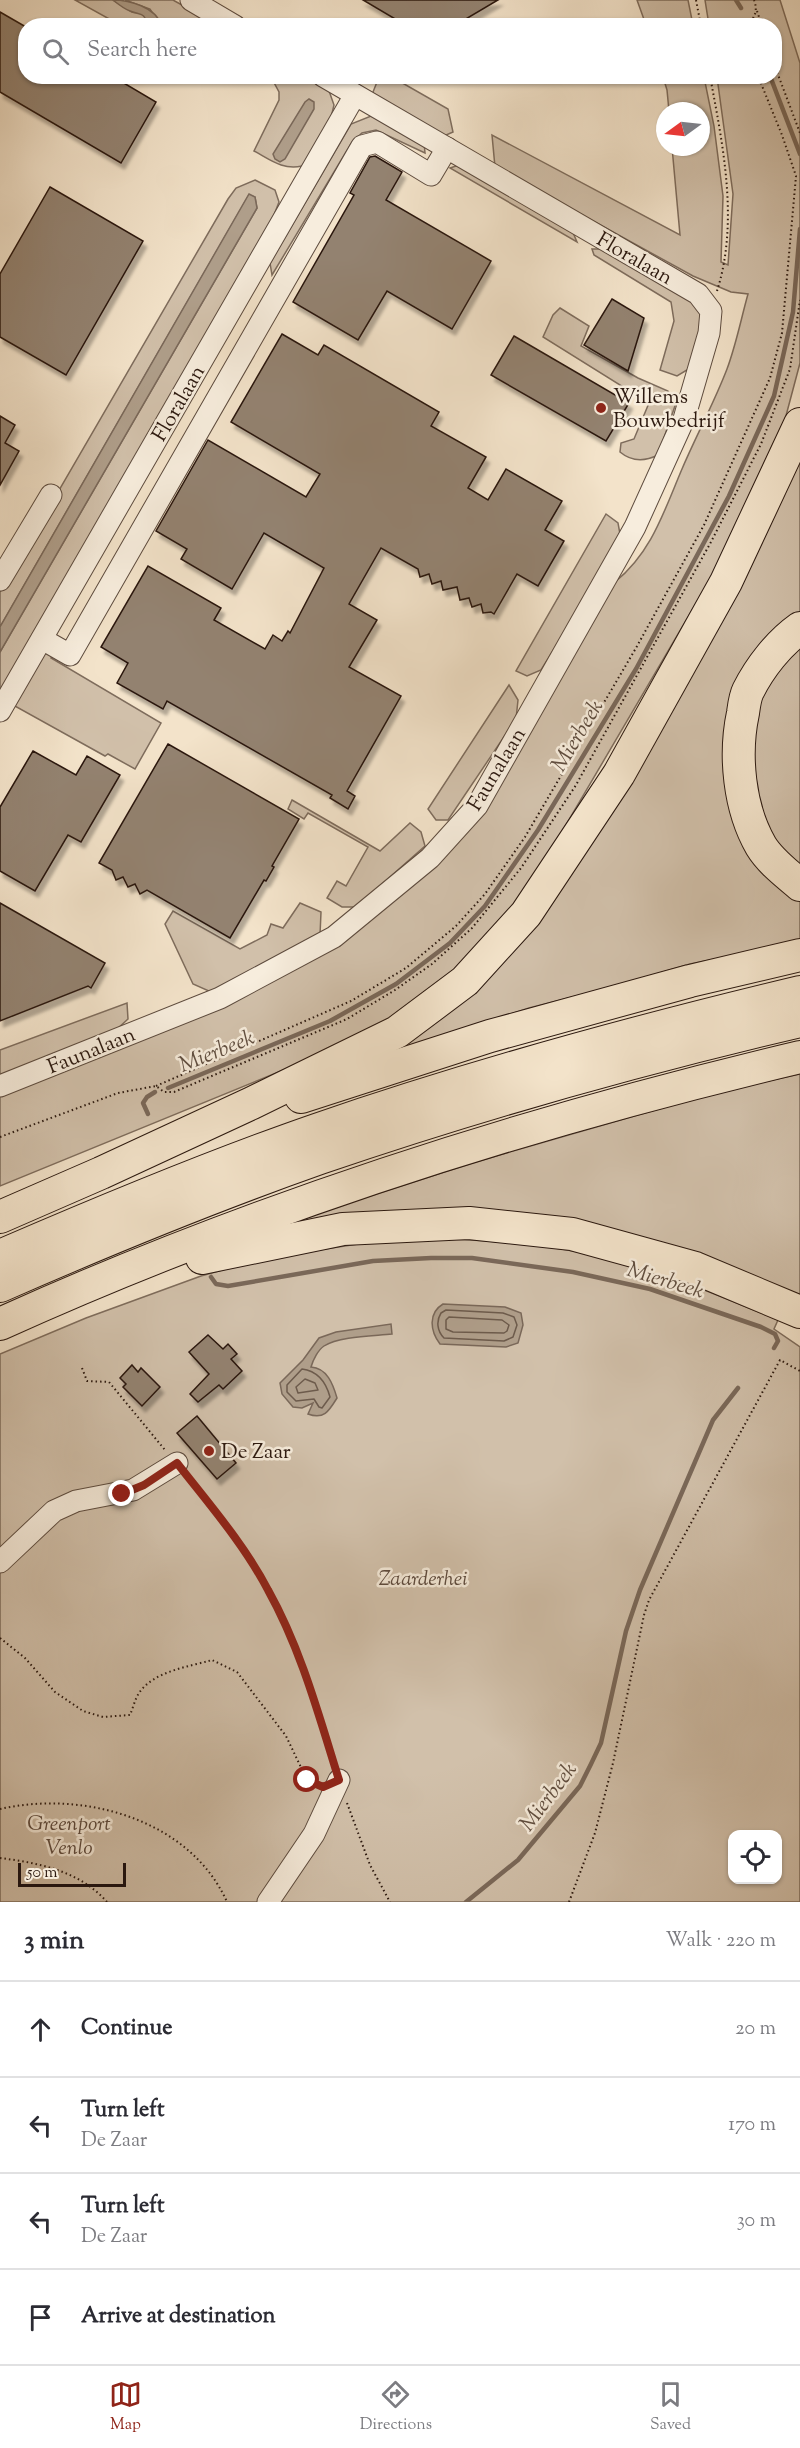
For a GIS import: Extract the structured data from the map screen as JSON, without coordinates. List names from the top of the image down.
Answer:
{
  "streets": {
    "street": ["Floralaan", "Faunalaan"]
  },
  "crossings": [
    ["Floralaan", "Faunalaan"]
  ],
  "water": ["Mierbeek"],
  "parks": ["Zaarderhei", "Greenport Venlo"],
  "places": ["Willems Bouwbedrijf", "De Zaar"],
  "scale_bar": "50 m",
  "north": "left",
  "page": {
    "search": "Search here",
    "scale": "50 m",
    "heading": ["3 min", "Walk · 220 m"],
    "list": [
      ["Continue", "20 m"],
      ["Turn left", "De Zaar", "170 m"],
      ["Turn left", "De Zaar", "30 m"],
      "Arrive at destination"
    ],
    "nav": ["Map", "Directions", "Saved"]
  }
}
